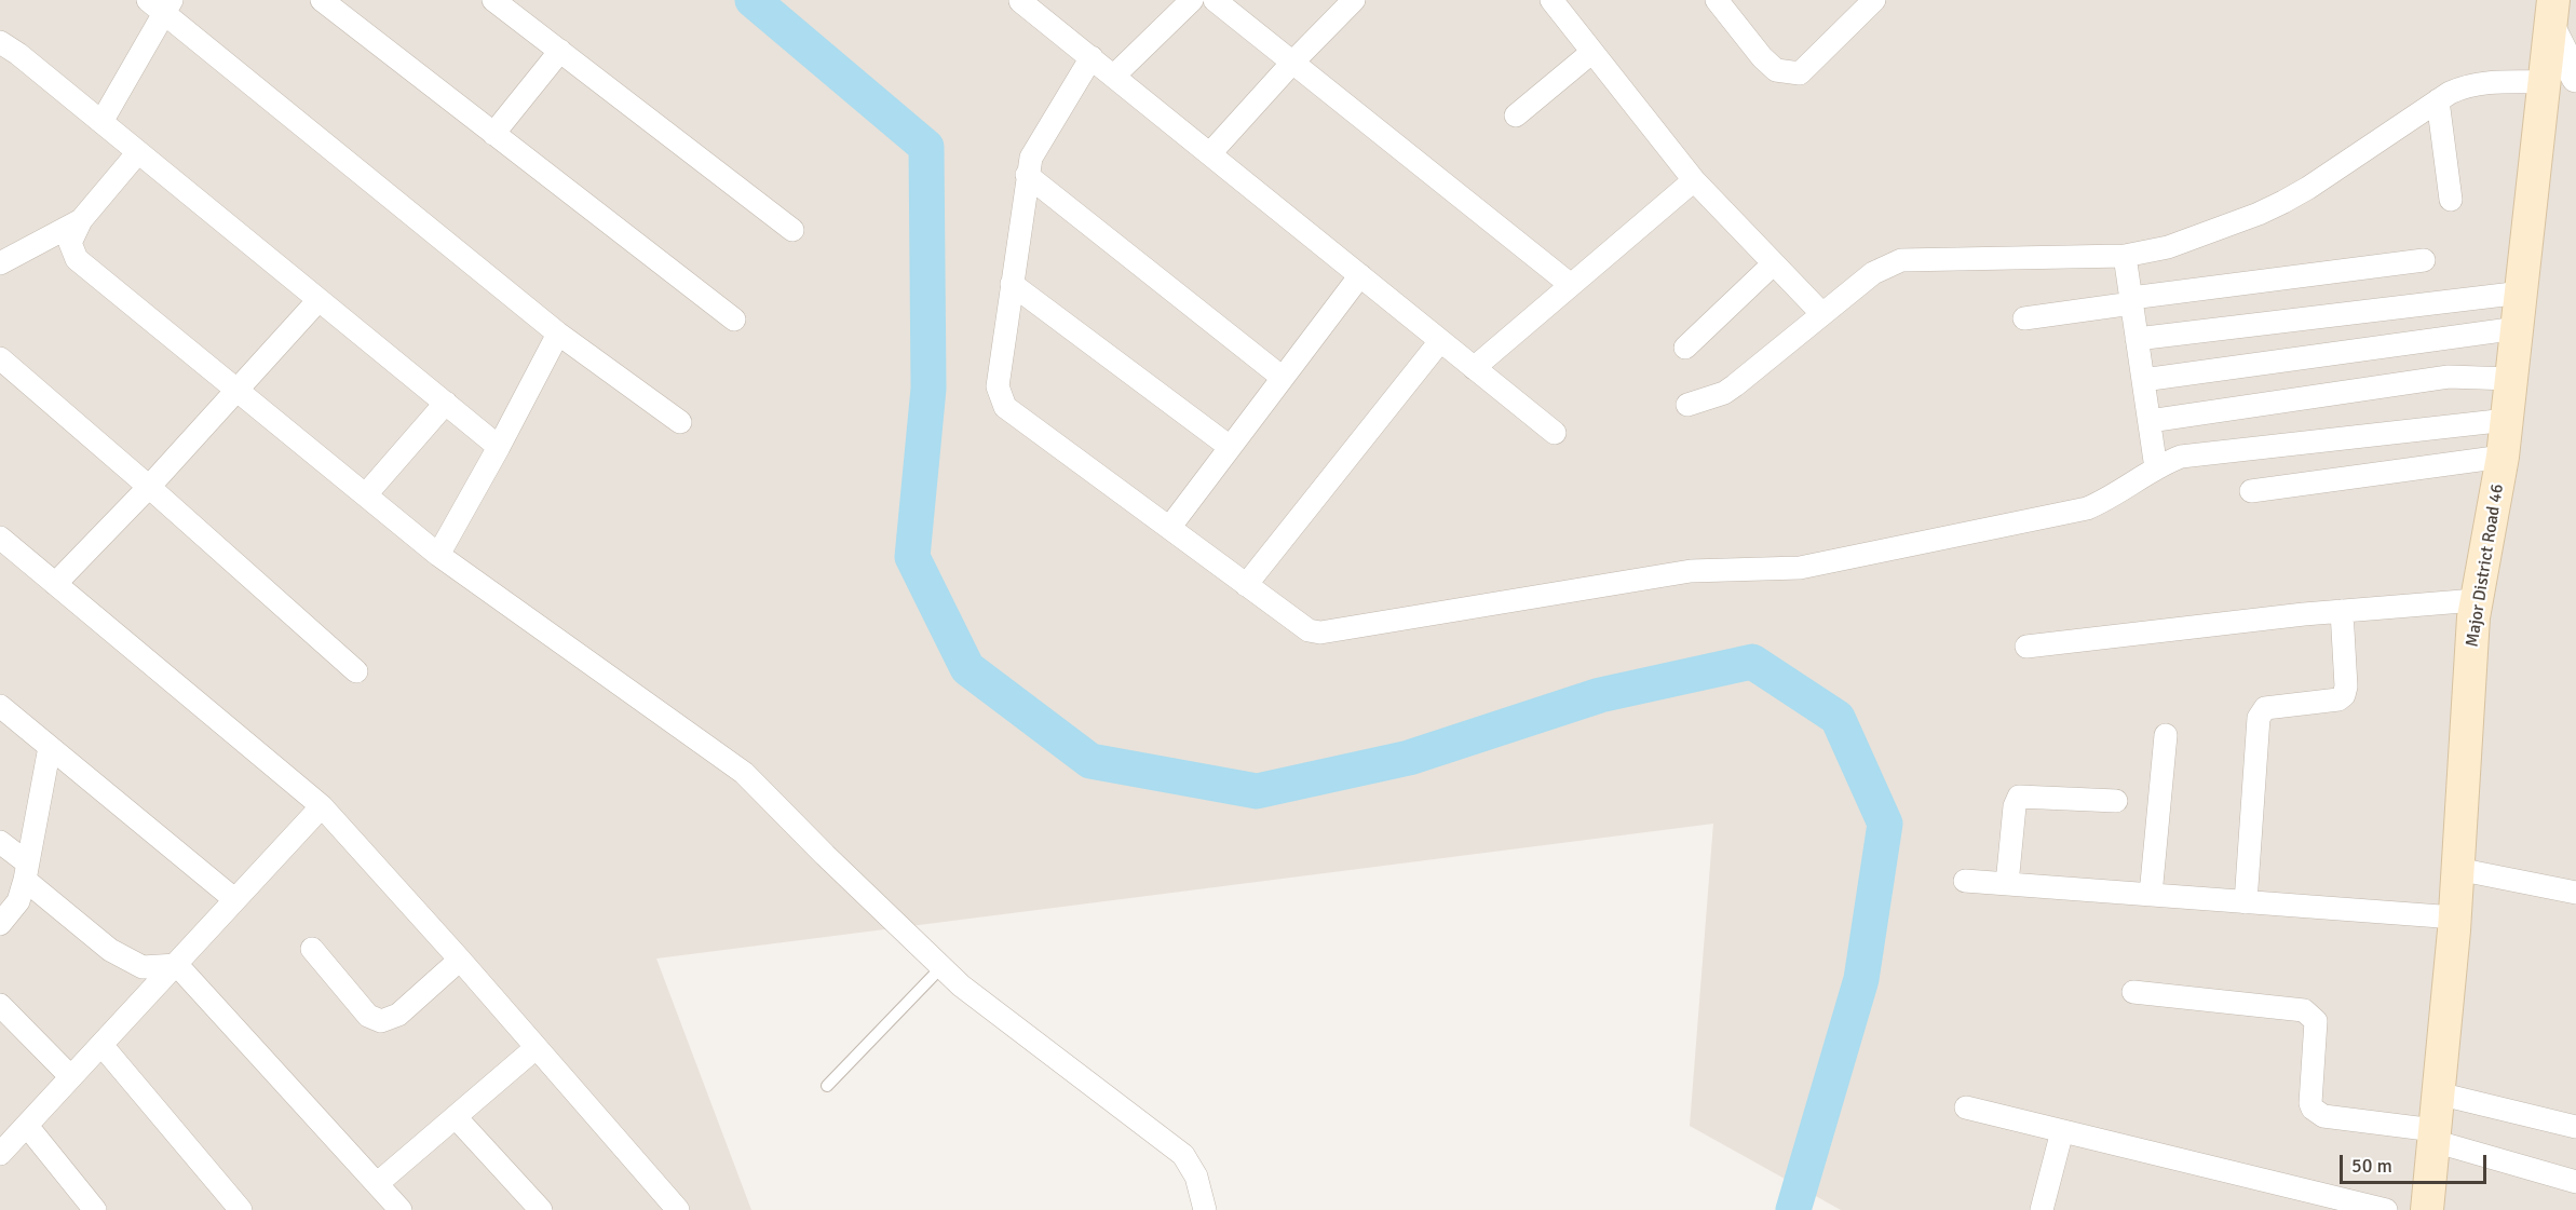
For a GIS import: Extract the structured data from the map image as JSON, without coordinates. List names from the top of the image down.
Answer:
{
  "streets": {
    "main road": ["Major District Road 46"]
  },
  "scale_bar": "50 m"
}
